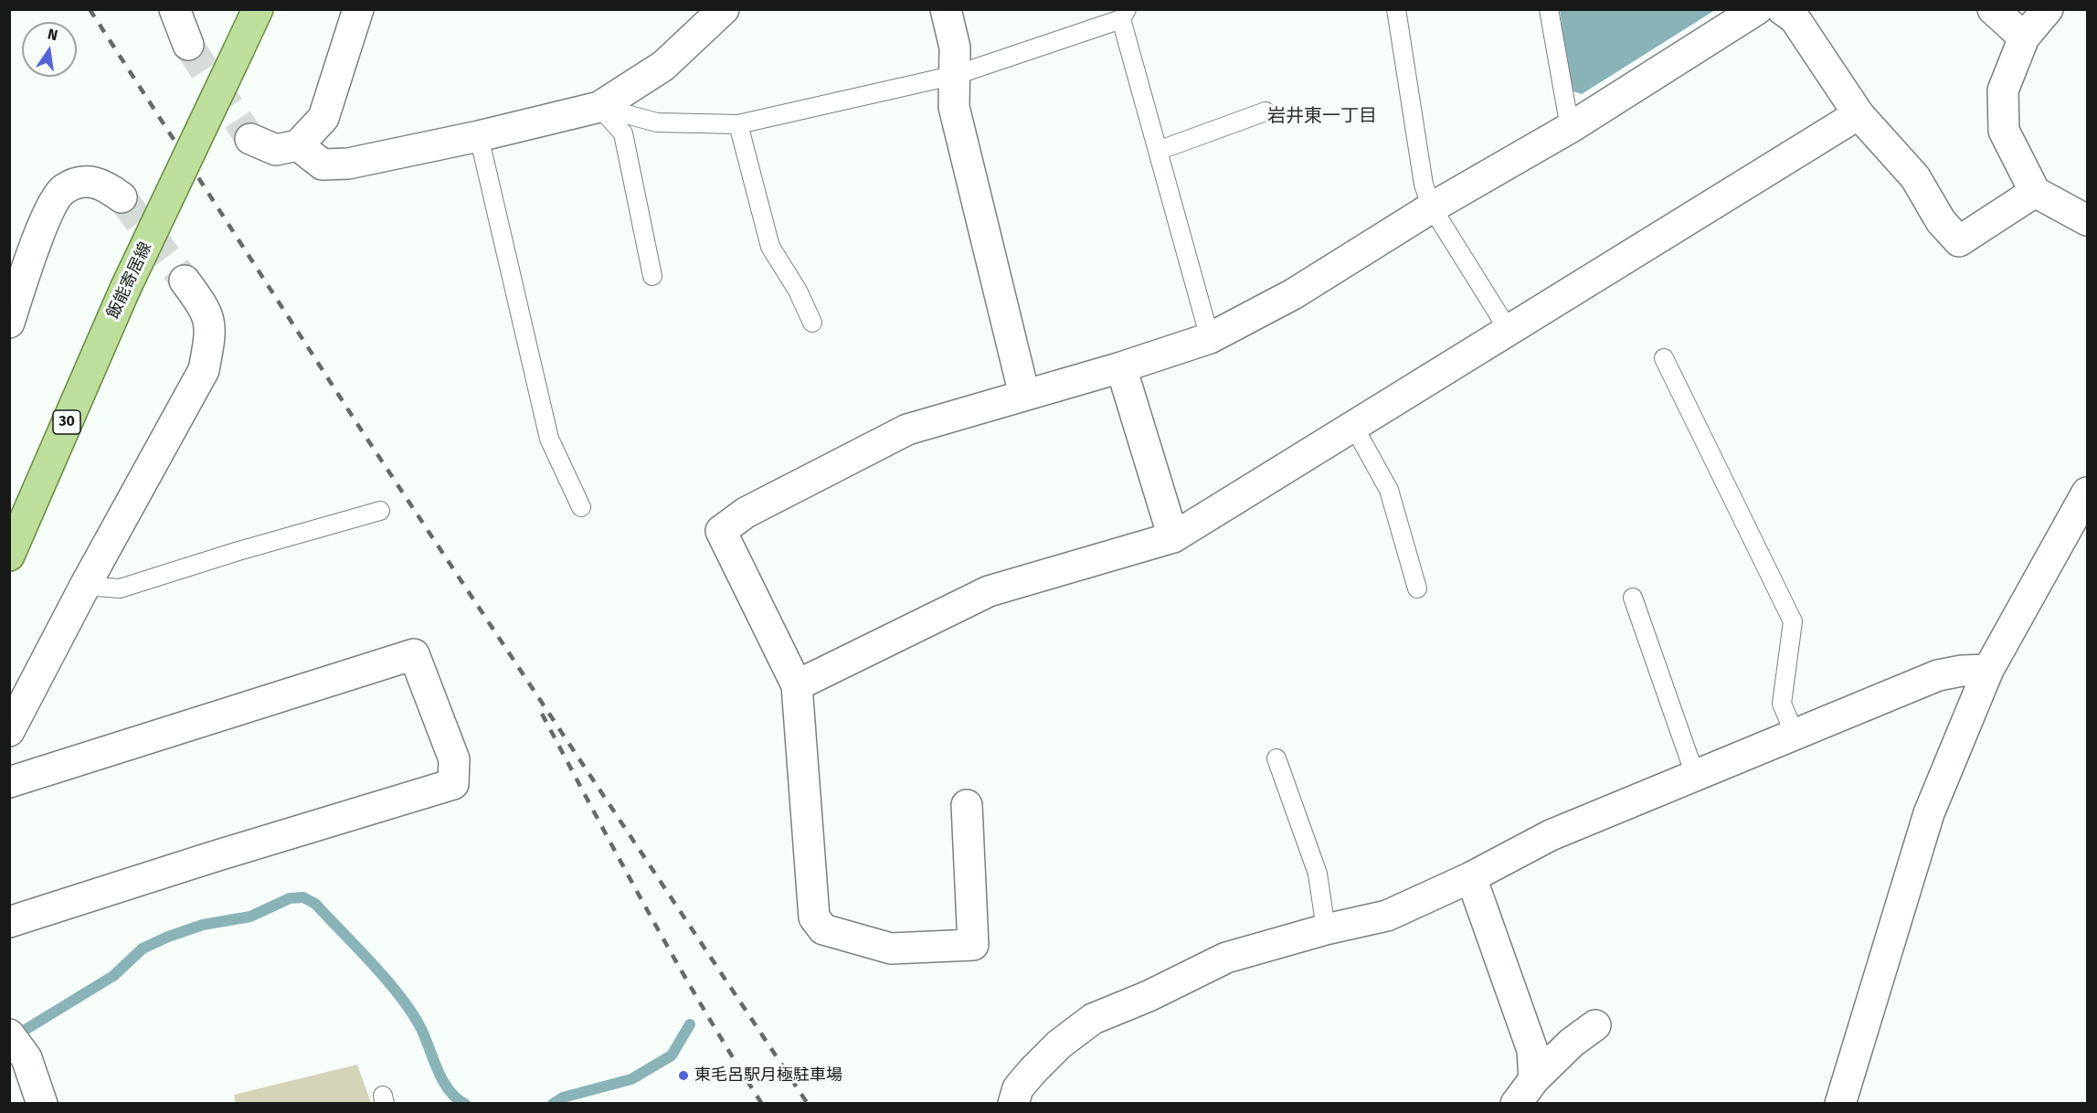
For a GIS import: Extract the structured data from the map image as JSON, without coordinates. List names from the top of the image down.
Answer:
{
  "streets": {
    "main road": ["飯能寄居線", "30"]
  },
  "districts": ["岩井東一丁目"],
  "places": ["東毛呂駅月極駐車場"],
  "north": "top"
}
